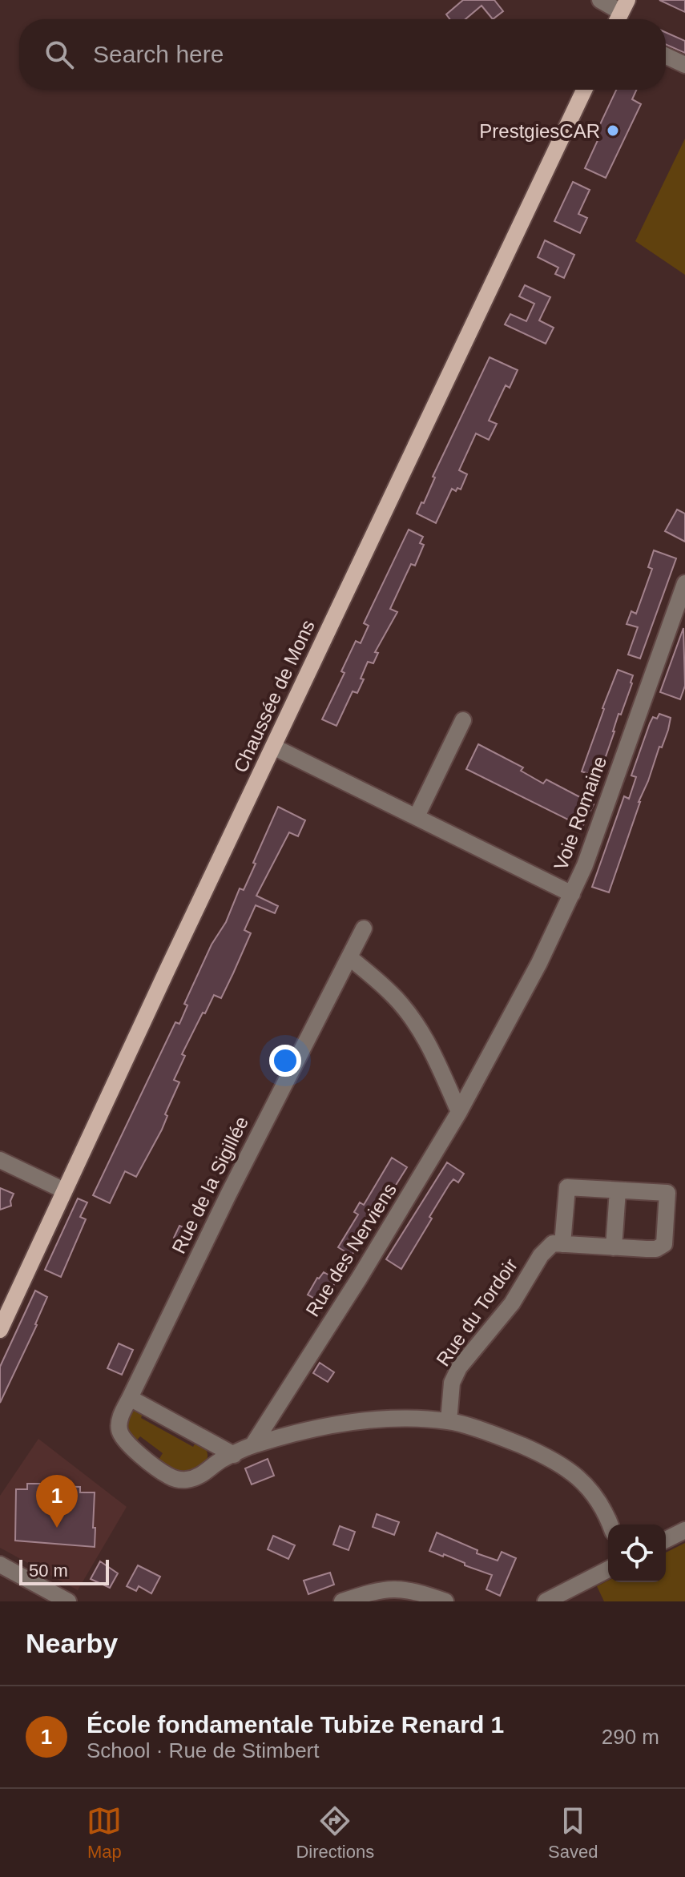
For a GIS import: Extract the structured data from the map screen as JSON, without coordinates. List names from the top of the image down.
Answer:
{
  "streets": {
    "main road": ["Chaussée de Mons"],
    "street": [
      "Voie Romaine",
      "Rue de la Sigillée",
      "Rue des Nerviens",
      "Rue du Tordoir"
    ]
  },
  "crossings": [
    ["Chaussée de Mons", "Voie Romaine"],
    ["Voie Romaine", "Rue des Nerviens"]
  ],
  "places": ["PrestgiesCAR"],
  "scale_bar": "50 m",
  "page": {
    "search": "Search here",
    "pins": "1",
    "scale": "50 m",
    "heading": "Nearby",
    "list": [
      {
        "mark": "1",
        "name": "École fondamentale Tubize Renard 1",
        "note": "School · Rue de Stimbert",
        "value": "290 m"
      }
    ],
    "nav": ["Map", "Directions", "Saved"]
  }
}
